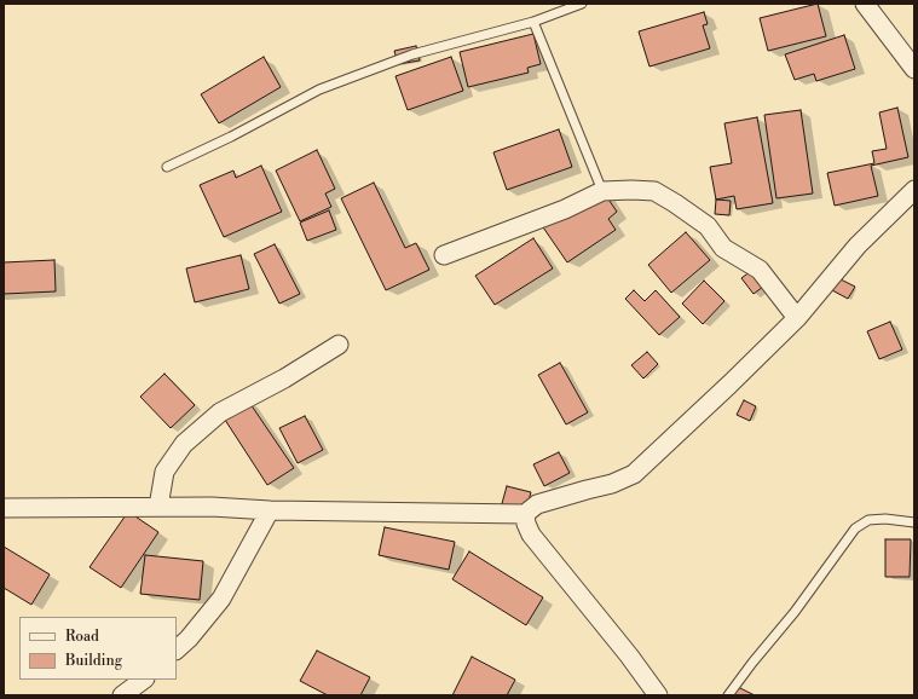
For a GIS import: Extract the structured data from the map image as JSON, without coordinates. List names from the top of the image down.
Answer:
{
  "legend": ["Road", "Building"]
}
